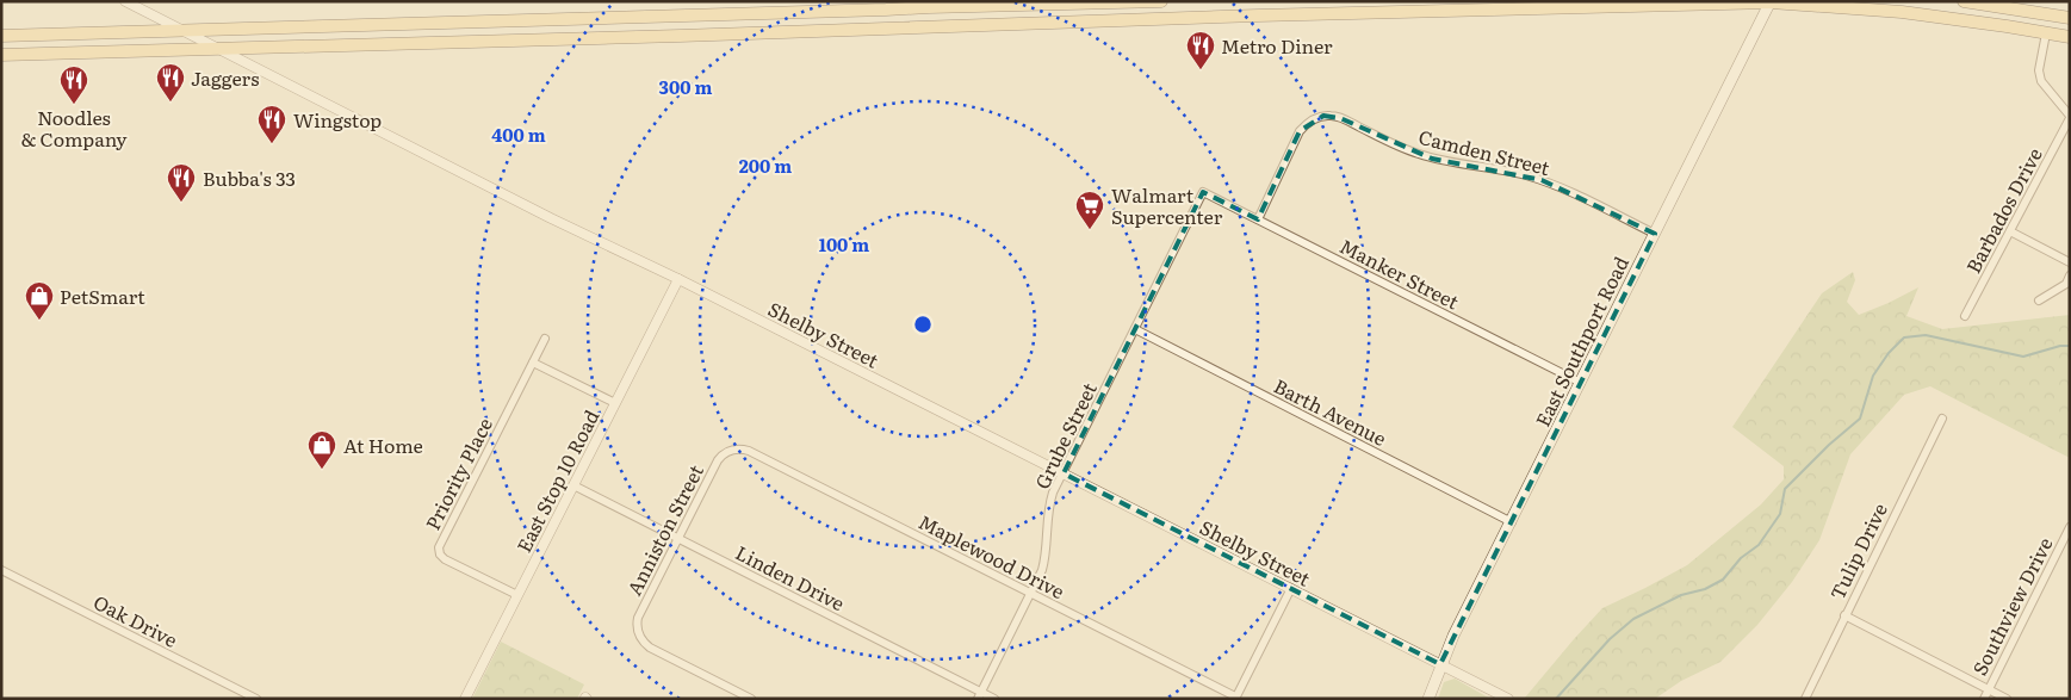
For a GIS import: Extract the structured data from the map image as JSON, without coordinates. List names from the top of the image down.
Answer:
{
  "streets": {
    "main road": ["East Southport Road"],
    "street": [
      "Camden Street",
      "Barbados Drive",
      "Manker Street",
      "Shelby Street",
      "Barth Avenue",
      "Grube Street",
      "Priority Place",
      "East Stop 10 Road",
      "Anniston Street",
      "Tulip Drive",
      "Maplewood Drive",
      "Linden Drive",
      "Southview Drive",
      "Oak Drive"
    ]
  },
  "crossings": [
    ["Camden Street", "Manker Street"],
    ["Camden Street", "East Southport Road"],
    ["Manker Street", "East Southport Road"],
    ["Manker Street", "Grube Street"],
    ["Shelby Street", "East Southport Road"],
    ["Shelby Street", "Grube Street"],
    ["Shelby Street", "East Stop 10 Road"],
    ["East Southport Road", "Barth Avenue"],
    ["Barth Avenue", "Grube Street"],
    ["Grube Street", "Maplewood Drive"],
    ["Grube Street", "Linden Drive"],
    ["Priority Place", "East Stop 10 Road"],
    ["East Stop 10 Road", "Linden Drive"],
    ["Anniston Street", "Maplewood Drive"],
    ["Anniston Street", "Linden Drive"]
  ],
  "places": {
    "restaurant": [
      "Metro Diner",
      "Jaggers",
      "Noodles & Company",
      "Wingstop",
      "Bubba's 33"
    ],
    "supermarket": ["Walmart Supercenter"],
    "shop": ["PetSmart", "At Home"]
  },
  "rings": [
    "300 m",
    "400 m",
    "200 m",
    "100 m"
  ]
}
